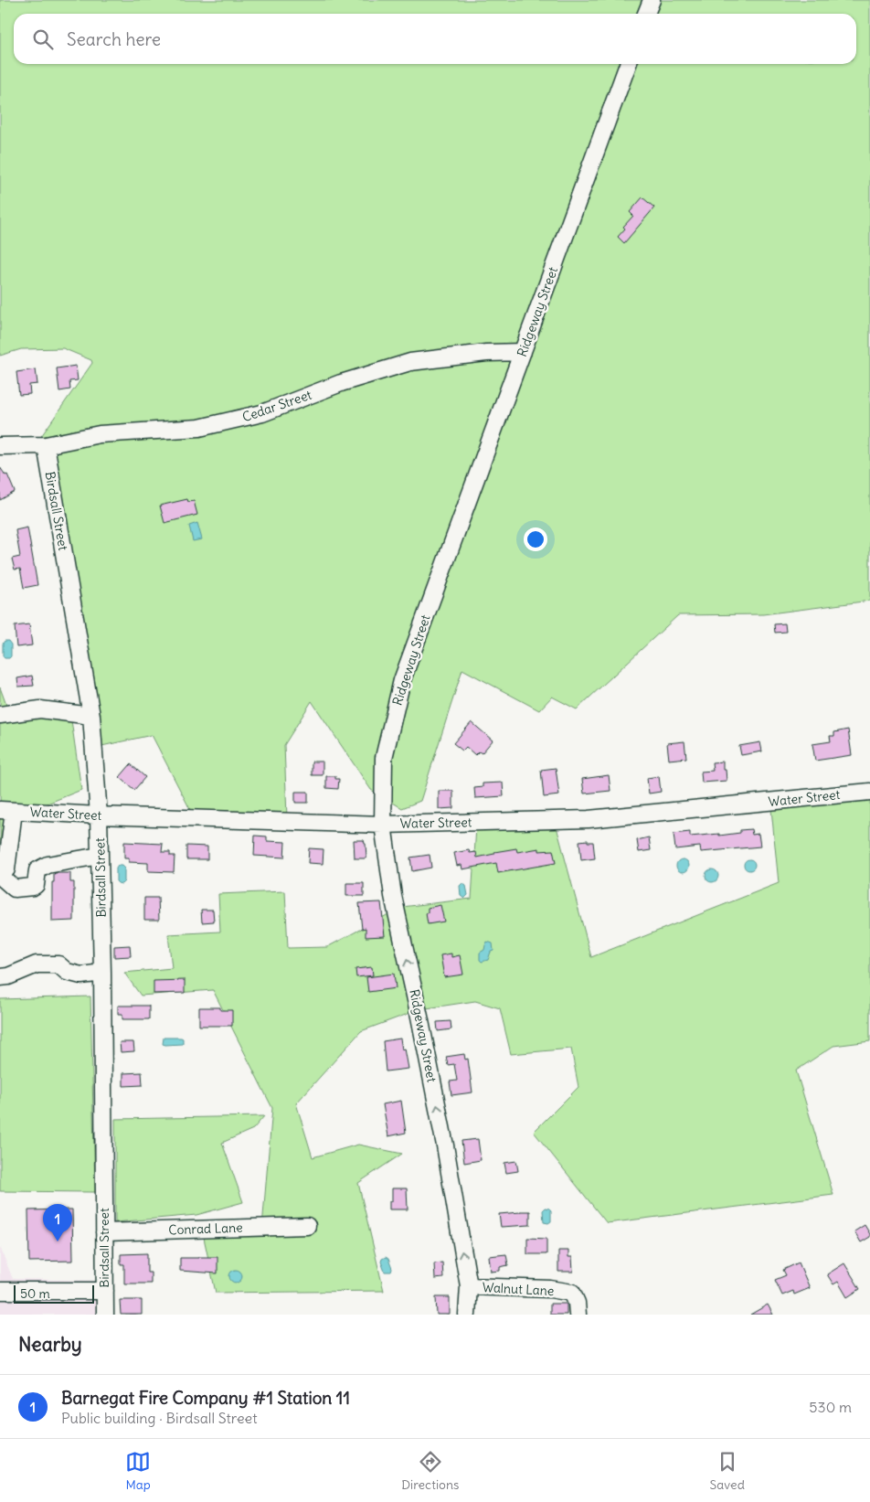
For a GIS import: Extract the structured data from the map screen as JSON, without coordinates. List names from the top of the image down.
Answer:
{
  "streets": {
    "street": [
      "Ridgeway Street",
      "Cedar Street",
      "Birdsall Street",
      "Water Street",
      "Conrad Lane",
      "Walnut Lane"
    ]
  },
  "crossings": [
    ["Ridgeway Street", "Cedar Street"],
    ["Ridgeway Street", "Water Street"],
    ["Ridgeway Street", "Walnut Lane"],
    ["Cedar Street", "Birdsall Street"],
    ["Birdsall Street", "Water Street"],
    ["Birdsall Street", "Conrad Lane"]
  ],
  "one_way": ["Ridgeway Street"],
  "scale_bar": "50 m",
  "page": {
    "search": "Search here",
    "pins": "1",
    "scale": "50 m",
    "heading": "Nearby",
    "list": [
      {
        "mark": "1",
        "name": "Barnegat Fire Company #1 Station 11",
        "note": "Public building · Birdsall Street",
        "value": "530 m"
      }
    ],
    "nav": ["Map", "Directions", "Saved"]
  }
}
